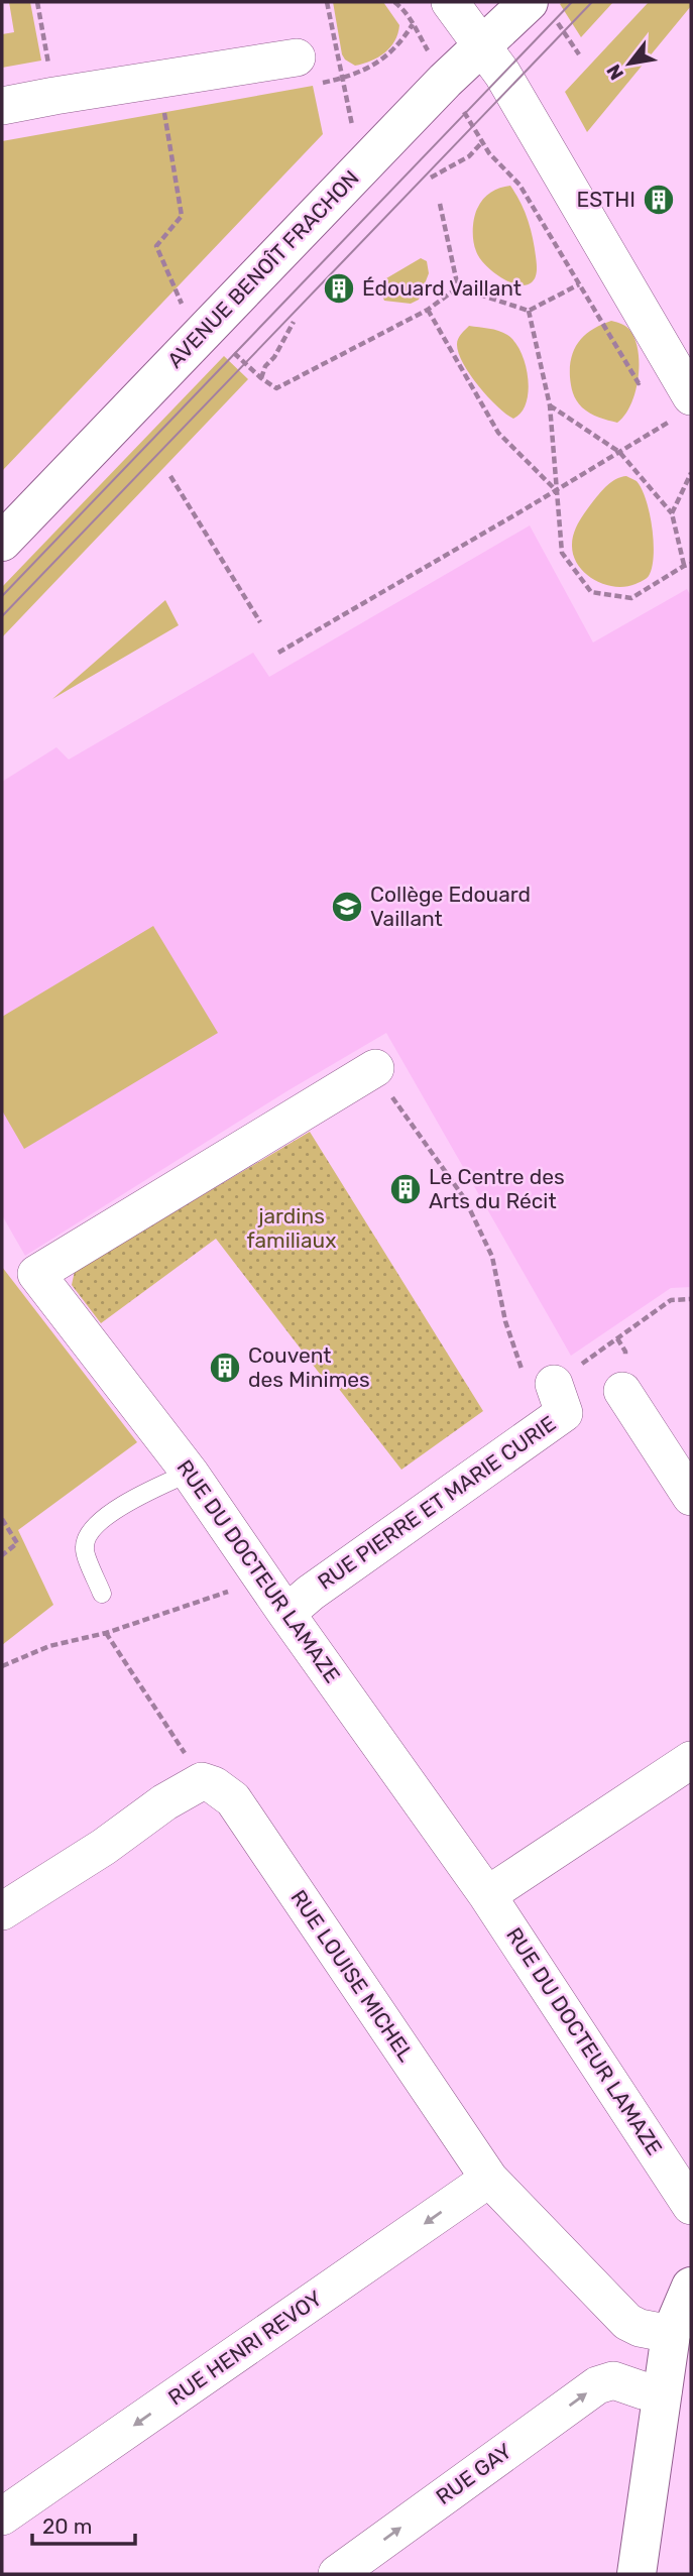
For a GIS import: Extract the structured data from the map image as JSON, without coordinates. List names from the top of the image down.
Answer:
{
  "streets": {
    "street": [
      "AVENUE BENOÎT FRACHON",
      "RUE PIERRE ET MARIE CURIE",
      "RUE DU DOCTEUR LAMAZE",
      "RUE LOUISE MICHEL",
      "RUE HENRI REVOY",
      "RUE GAY"
    ]
  },
  "crossings": [
    ["RUE PIERRE ET MARIE CURIE", "RUE DU DOCTEUR LAMAZE"],
    ["RUE LOUISE MICHEL", "RUE HENRI REVOY"]
  ],
  "one_way": ["RUE HENRI REVOY", "RUE GAY"],
  "parks": ["jardins familiaux"],
  "places": {
    "building": [
      "ESTHI",
      "Édouard Vaillant",
      "Le Centre des Arts du Récit",
      "Couvent des Minimes"
    ],
    "school or university": ["Collège Edouard Vaillant"]
  },
  "scale_bar": "20 m",
  "north": "bottom left"
}
